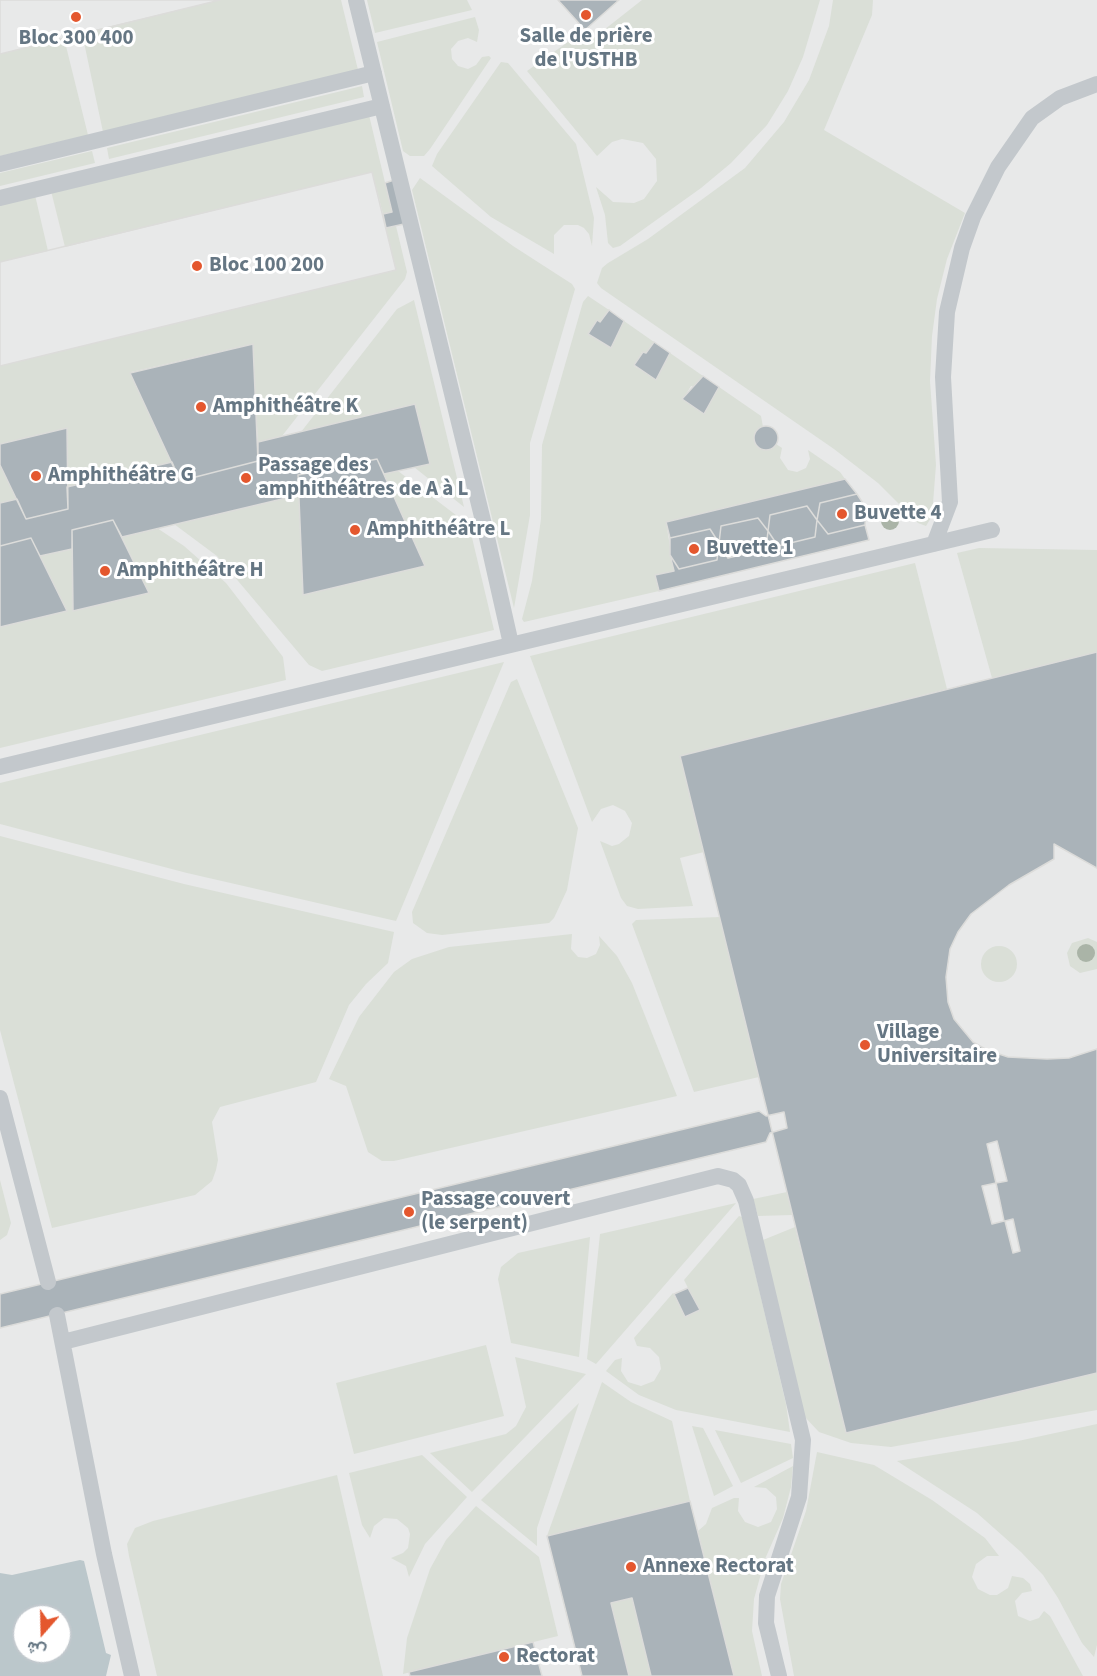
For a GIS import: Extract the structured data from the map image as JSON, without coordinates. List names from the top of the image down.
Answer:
{
  "places": [
    "Salle de prière de l'USTHB",
    "Bloc 300 400",
    "Bloc 100 200",
    "Amphithéâtre K",
    "Amphithéâtre G",
    "Passage des amphithéâtres de A à L",
    "Buvette 4",
    "Amphithéâtre L",
    "Buvette 1",
    "Amphithéâtre H",
    "Village Universitaire",
    "Passage couvert (le serpent)",
    "Annexe Rectorat",
    "Rectorat"
  ],
  "north": "bottom"
}
